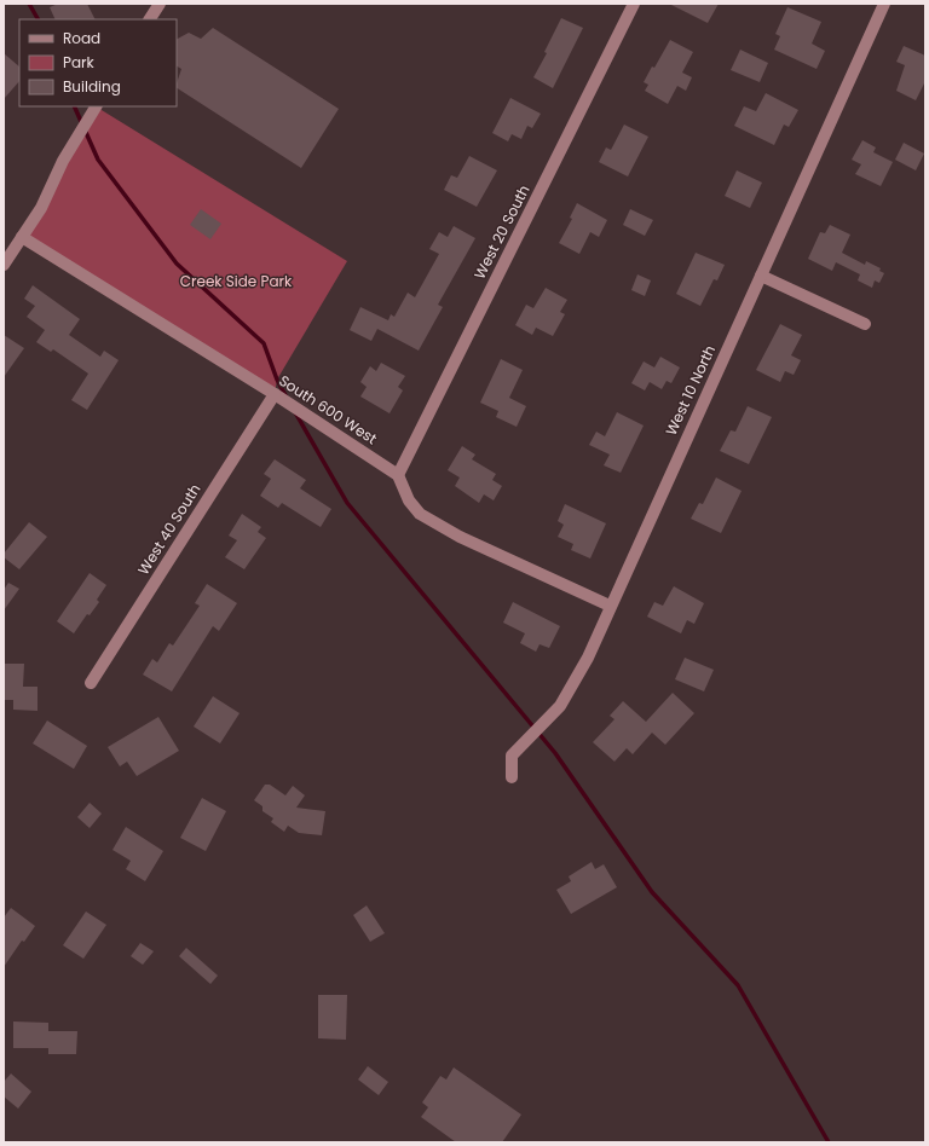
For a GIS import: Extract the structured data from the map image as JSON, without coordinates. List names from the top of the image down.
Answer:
{
  "streets": {
    "street": [
      "West 20 South",
      "West 10 North",
      "South 600 West",
      "West 40 South"
    ]
  },
  "crossings": [
    ["West 20 South", "South 600 West"],
    ["South 600 West", "West 40 South"]
  ],
  "parks": ["Creek Side Park"],
  "legend": ["Road", "Park", "Building"]
}
